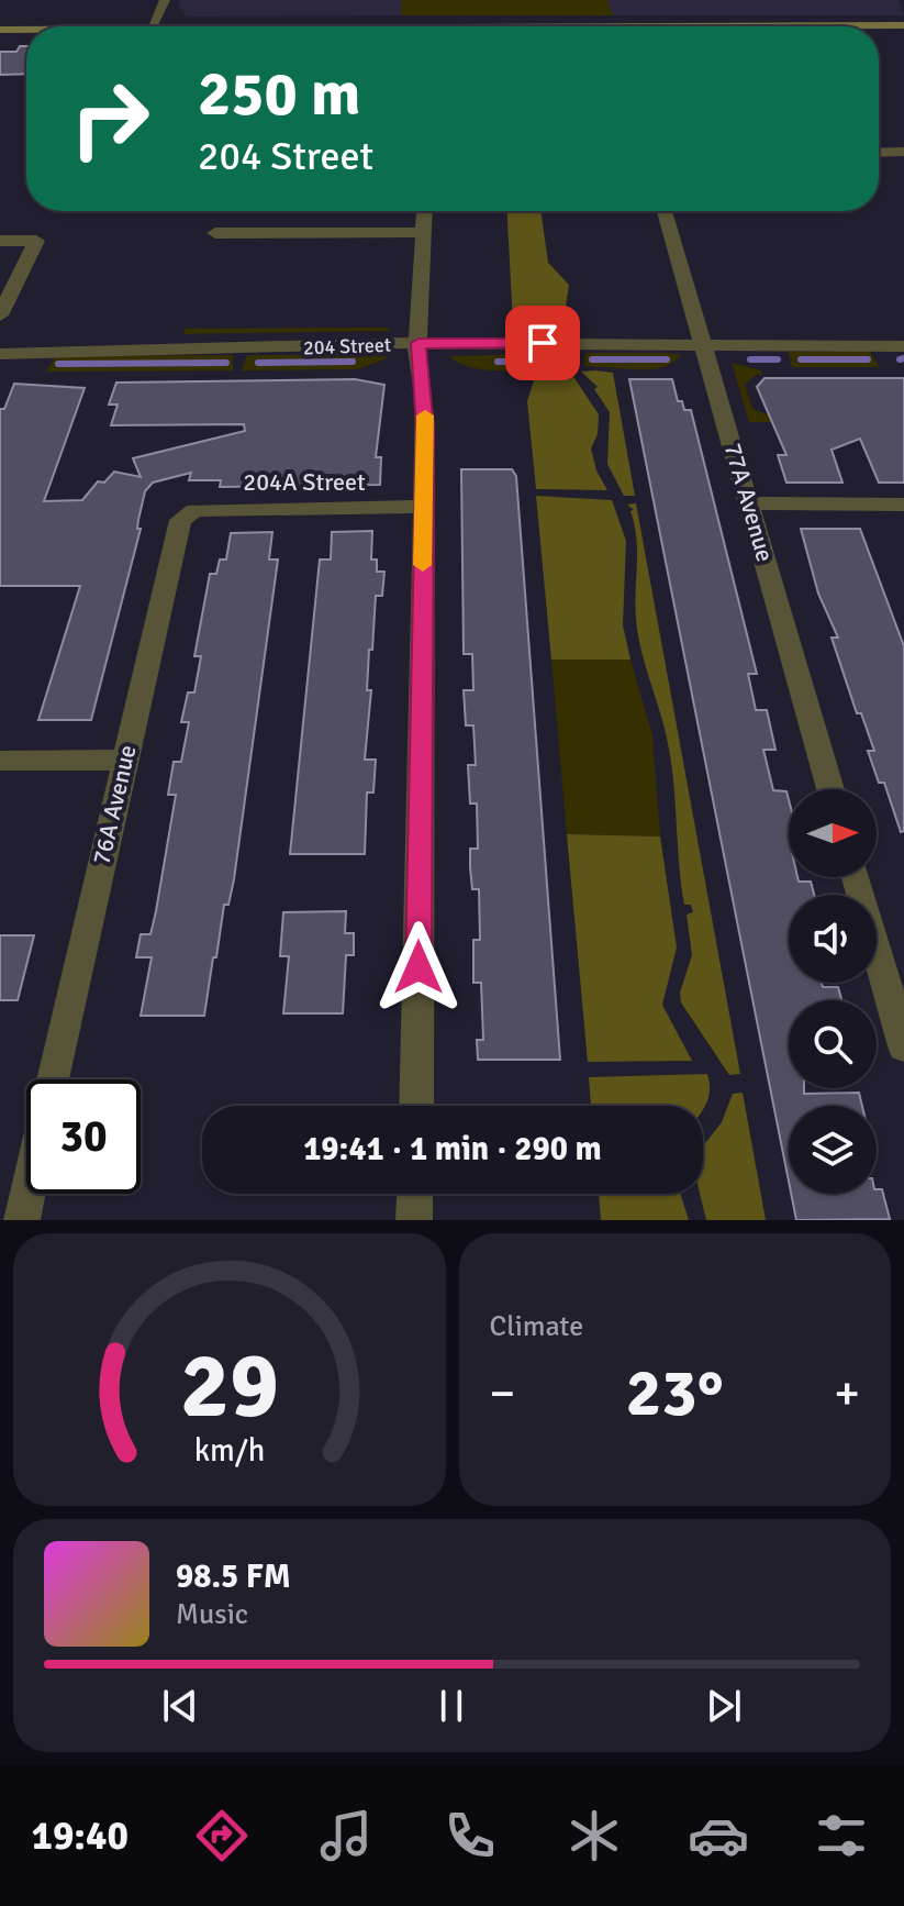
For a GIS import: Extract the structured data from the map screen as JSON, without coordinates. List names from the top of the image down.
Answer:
{
  "streets": {
    "street": [
      "204 Street",
      "204A Street",
      "77A Avenue",
      "76A Avenue"
    ]
  },
  "crossings": [
    ["204 Street", "77A Avenue"],
    ["204A Street", "76A Avenue"]
  ],
  "north": "right",
  "page": {
    "turn": ["250 m", "204 Street"],
    "limit": "30",
    "trip": "19:41 · 1 min · 290 m",
    "tile": "Climate",
    "heat": ["−", "23°", "+"],
    "song": ["98.5 FM", "Music"],
    "tabs": "19:40",
    "gauge": ["29", "km/h"]
  }
}
